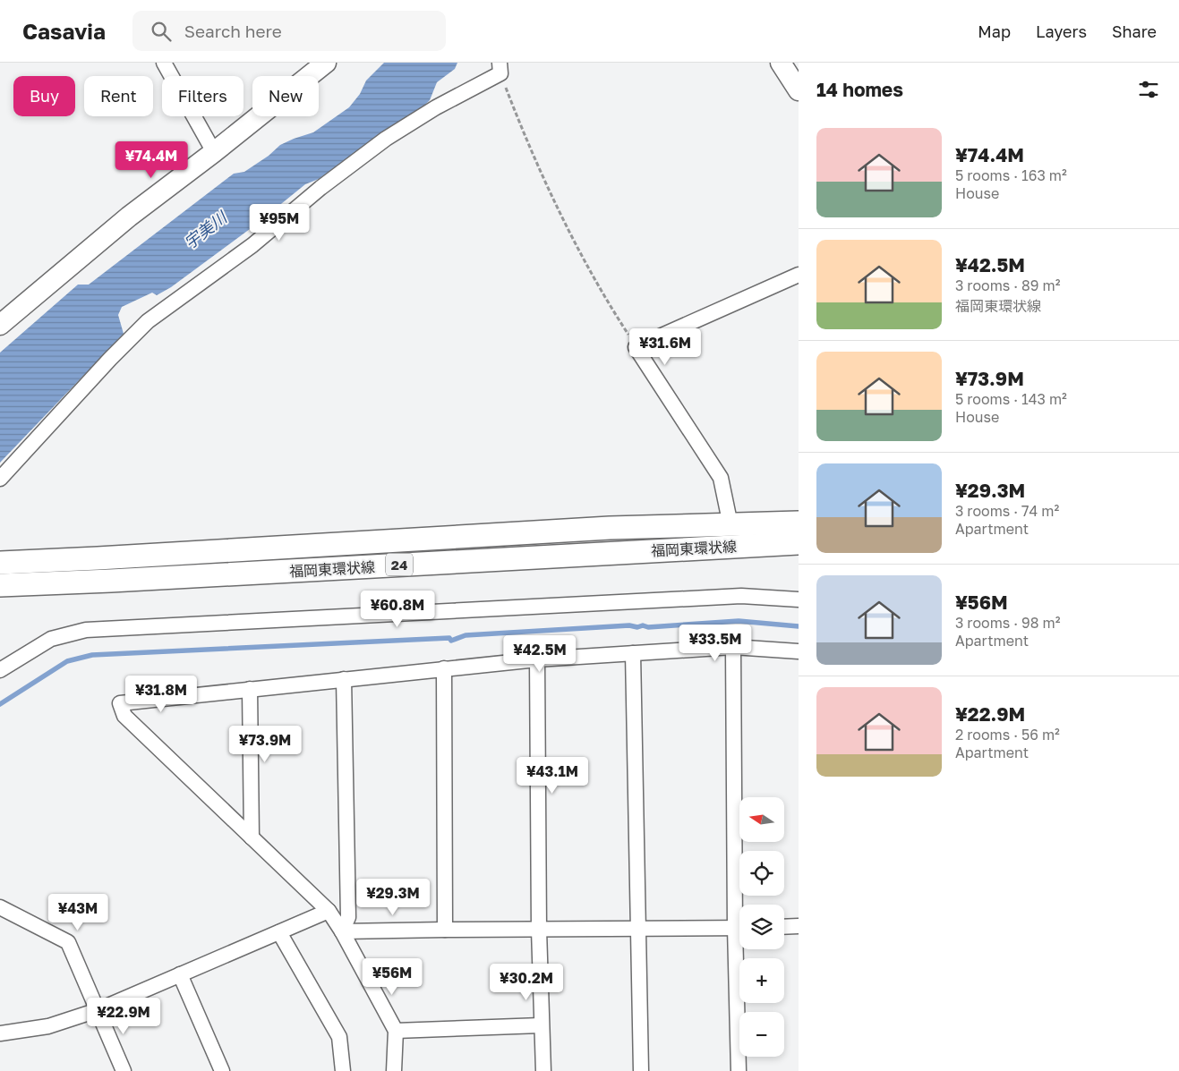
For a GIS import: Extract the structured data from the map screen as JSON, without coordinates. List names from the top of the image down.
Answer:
{
  "streets": {
    "main road": ["福岡東環状線", "24"]
  },
  "water": ["宇美川"],
  "north": "left",
  "page": {
    "header": "Casavia",
    "search": "Search here",
    "nav": ["Map", "Layers", "Share"],
    "heading": "14 homes",
    "chip": [
      "Buy",
      "Rent",
      "Filters",
      "New"
    ],
    "list": [
      {
        "name": "¥74.4M",
        "note": "5 rooms · 163 m² · House"
      },
      {
        "name": "¥42.5M",
        "note": "3 rooms · 89 m² · 福岡東環状線"
      },
      {
        "name": "¥73.9M",
        "note": "5 rooms · 143 m² · House"
      },
      {
        "name": "¥29.3M",
        "note": "3 rooms · 74 m² · Apartment"
      },
      {
        "name": "¥56M",
        "note": "3 rooms · 98 m² · Apartment"
      },
      {
        "name": "¥22.9M",
        "note": "2 rooms · 56 m² · Apartment"
      }
    ],
    "price": [
      "¥74.4M",
      "¥95M",
      "¥31.6M",
      "¥60.8M",
      "¥33.5M",
      "¥42.5M",
      "¥31.8M",
      "¥73.9M",
      "¥43.1M",
      "¥29.3M",
      "¥43M",
      "¥56M",
      "¥30.2M",
      "¥22.9M"
    ],
    "map_buttons": ["+", "−"]
  }
}
